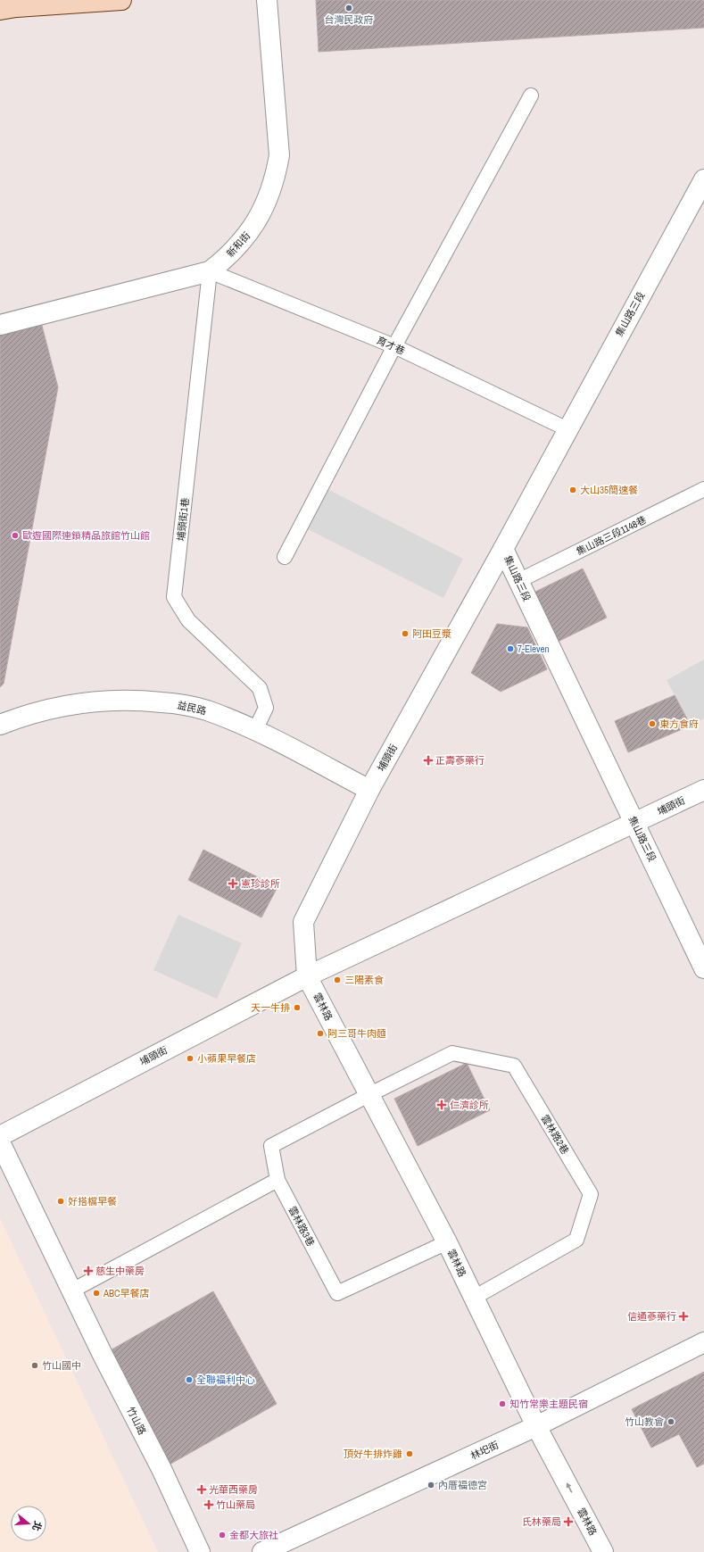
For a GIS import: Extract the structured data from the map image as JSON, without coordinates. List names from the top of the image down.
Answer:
{
  "streets": {
    "street": [
      "新和街",
      "集山路三段",
      "益民路",
      "埔頭街",
      "雲林路",
      "竹山路",
      "林圯街"
    ],
    "lane": [
      "育才巷",
      "埔頭街1巷",
      "集山路三段1148巷",
      "雲林路2巷",
      "雲林路3巷"
    ]
  },
  "crossings": [
    ["新和街", "育才巷"],
    ["新和街", "埔頭街1巷"],
    ["集山路三段", "育才巷"],
    ["集山路三段", "集山路三段1148巷"],
    ["集山路三段", "埔頭街"],
    ["育才巷", "埔頭街1巷"],
    ["埔頭街1巷", "益民路"],
    ["益民路", "埔頭街"],
    ["埔頭街", "雲林路"],
    ["雲林路", "雲林路2巷"],
    ["雲林路", "雲林路3巷"],
    ["雲林路", "林圯街"],
    ["雲林路2巷", "雲林路3巷"]
  ],
  "places": {
    "other": [
      "台灣民政府",
      "大山35簡速餐",
      "歐遊國際連鎖精品旅館竹山館",
      "阿田豆漿",
      "7-Eleven",
      "東方食府",
      "三陽素食",
      "天一牛排",
      "阿三哥牛肉麵",
      "小蘋果早餐店",
      "好搭檔早餐",
      "ABC早餐店",
      "竹山國中",
      "全聯福利中心",
      "知竹常樂主題民宿",
      "竹山教會",
      "頂好牛排炸雞",
      "內厝福德宮",
      "金都大旅社"
    ],
    "health": [
      "正壽蔘藥行",
      "憲珍診所",
      "仁濟診所",
      "慈生中藥房",
      "信通蔘藥行",
      "光華西藥房",
      "竹山藥局",
      "氏林藥局"
    ]
  },
  "north": "right"
}
